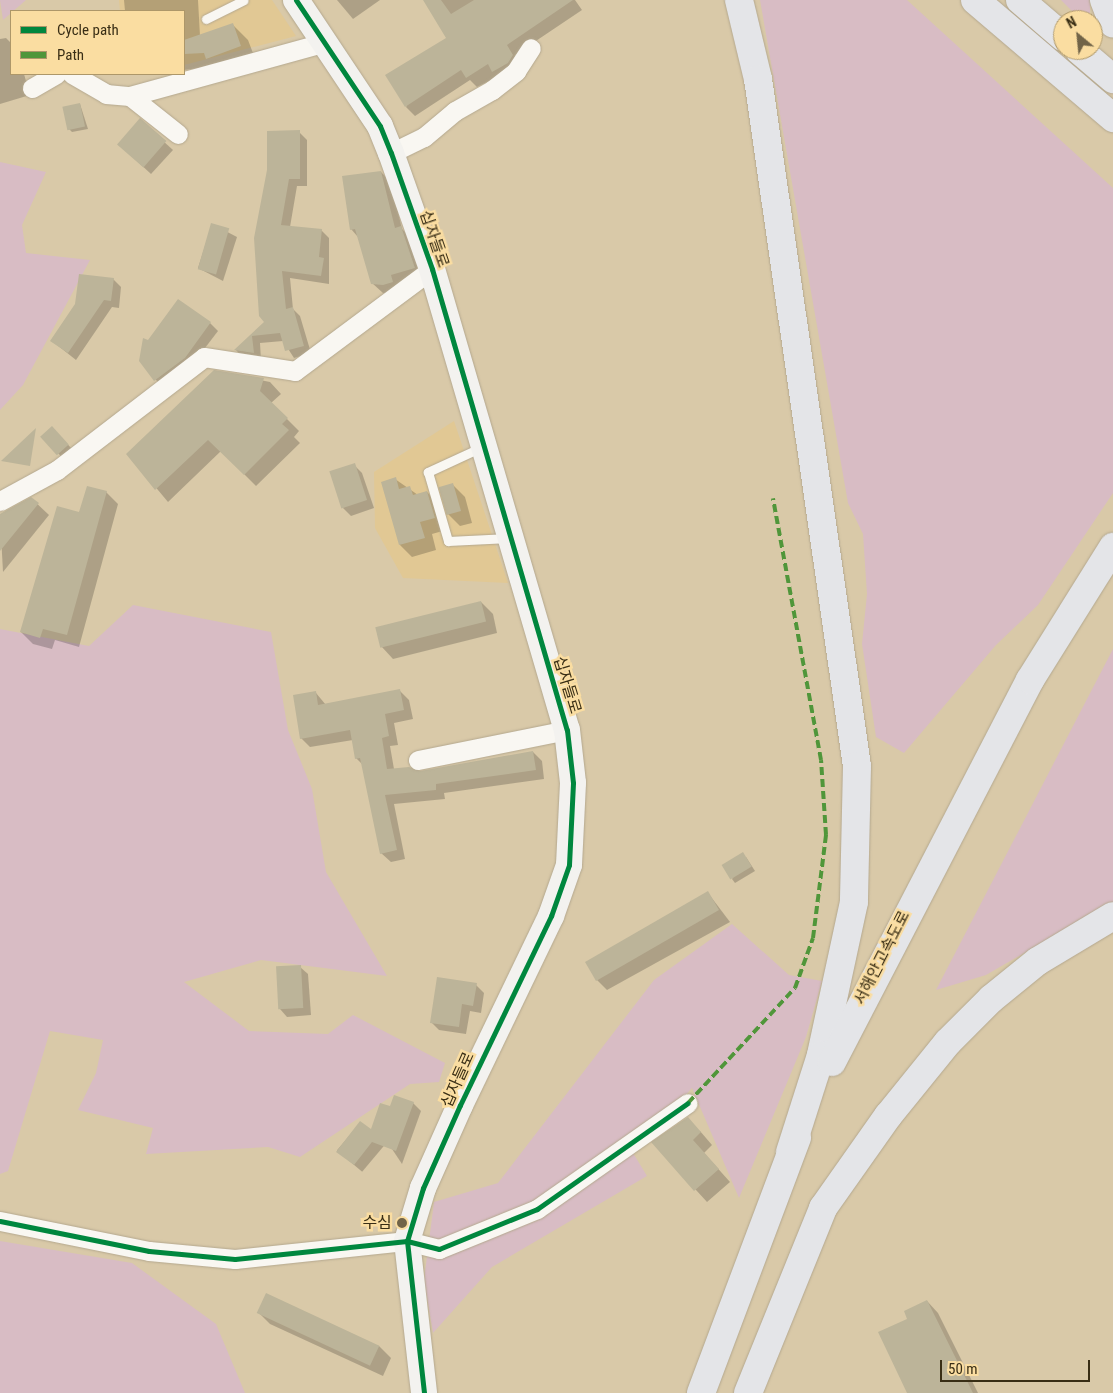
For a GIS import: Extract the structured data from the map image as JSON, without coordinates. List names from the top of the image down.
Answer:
{
  "streets": {
    "highway": ["서해안고속도로"],
    "main road": ["십자들로"]
  },
  "places": ["수심"],
  "legend": ["Cycle path", "Path"],
  "scale_bar": "50 m",
  "north": "top left"
}
